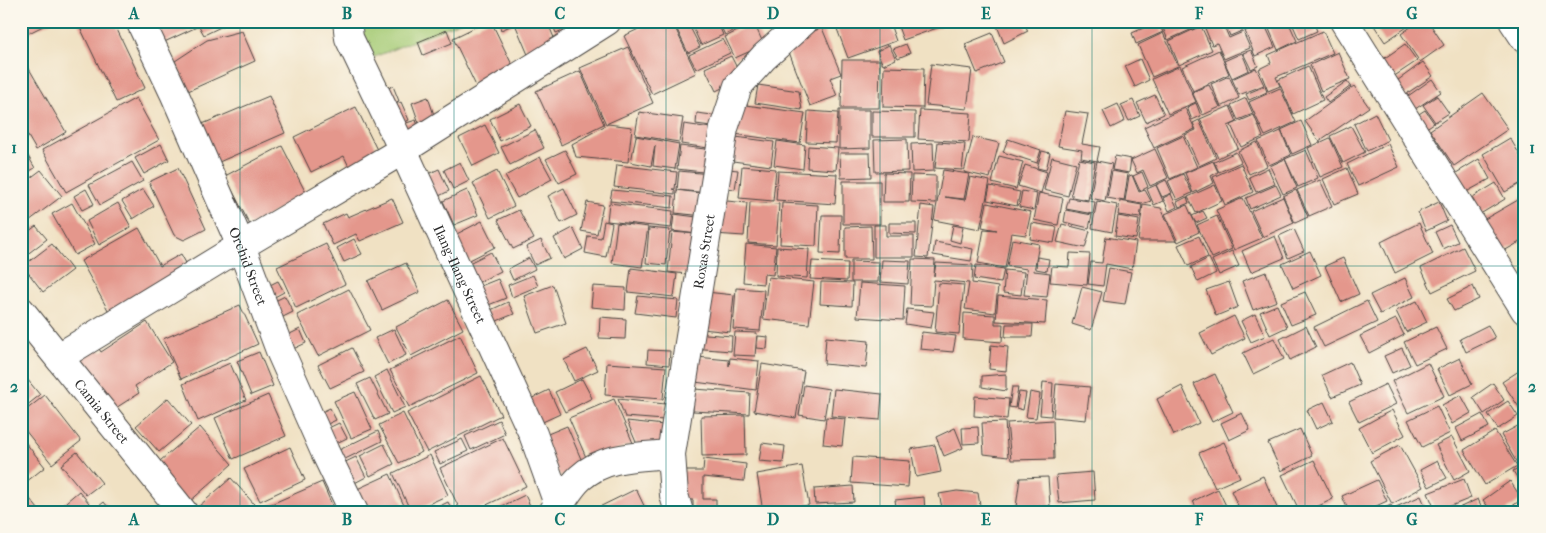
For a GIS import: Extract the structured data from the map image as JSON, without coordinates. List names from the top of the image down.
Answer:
{
  "streets": {
    "street": [
      "Roxas Street",
      "Orchid Street",
      "Ilang-Ilang Street",
      "Camia Street"
    ]
  },
  "grid": {
    "columns": [
      "A",
      "B",
      "C",
      "D",
      "E",
      "F",
      "G"
    ],
    "rows": ["1", "2"]
  }
}
